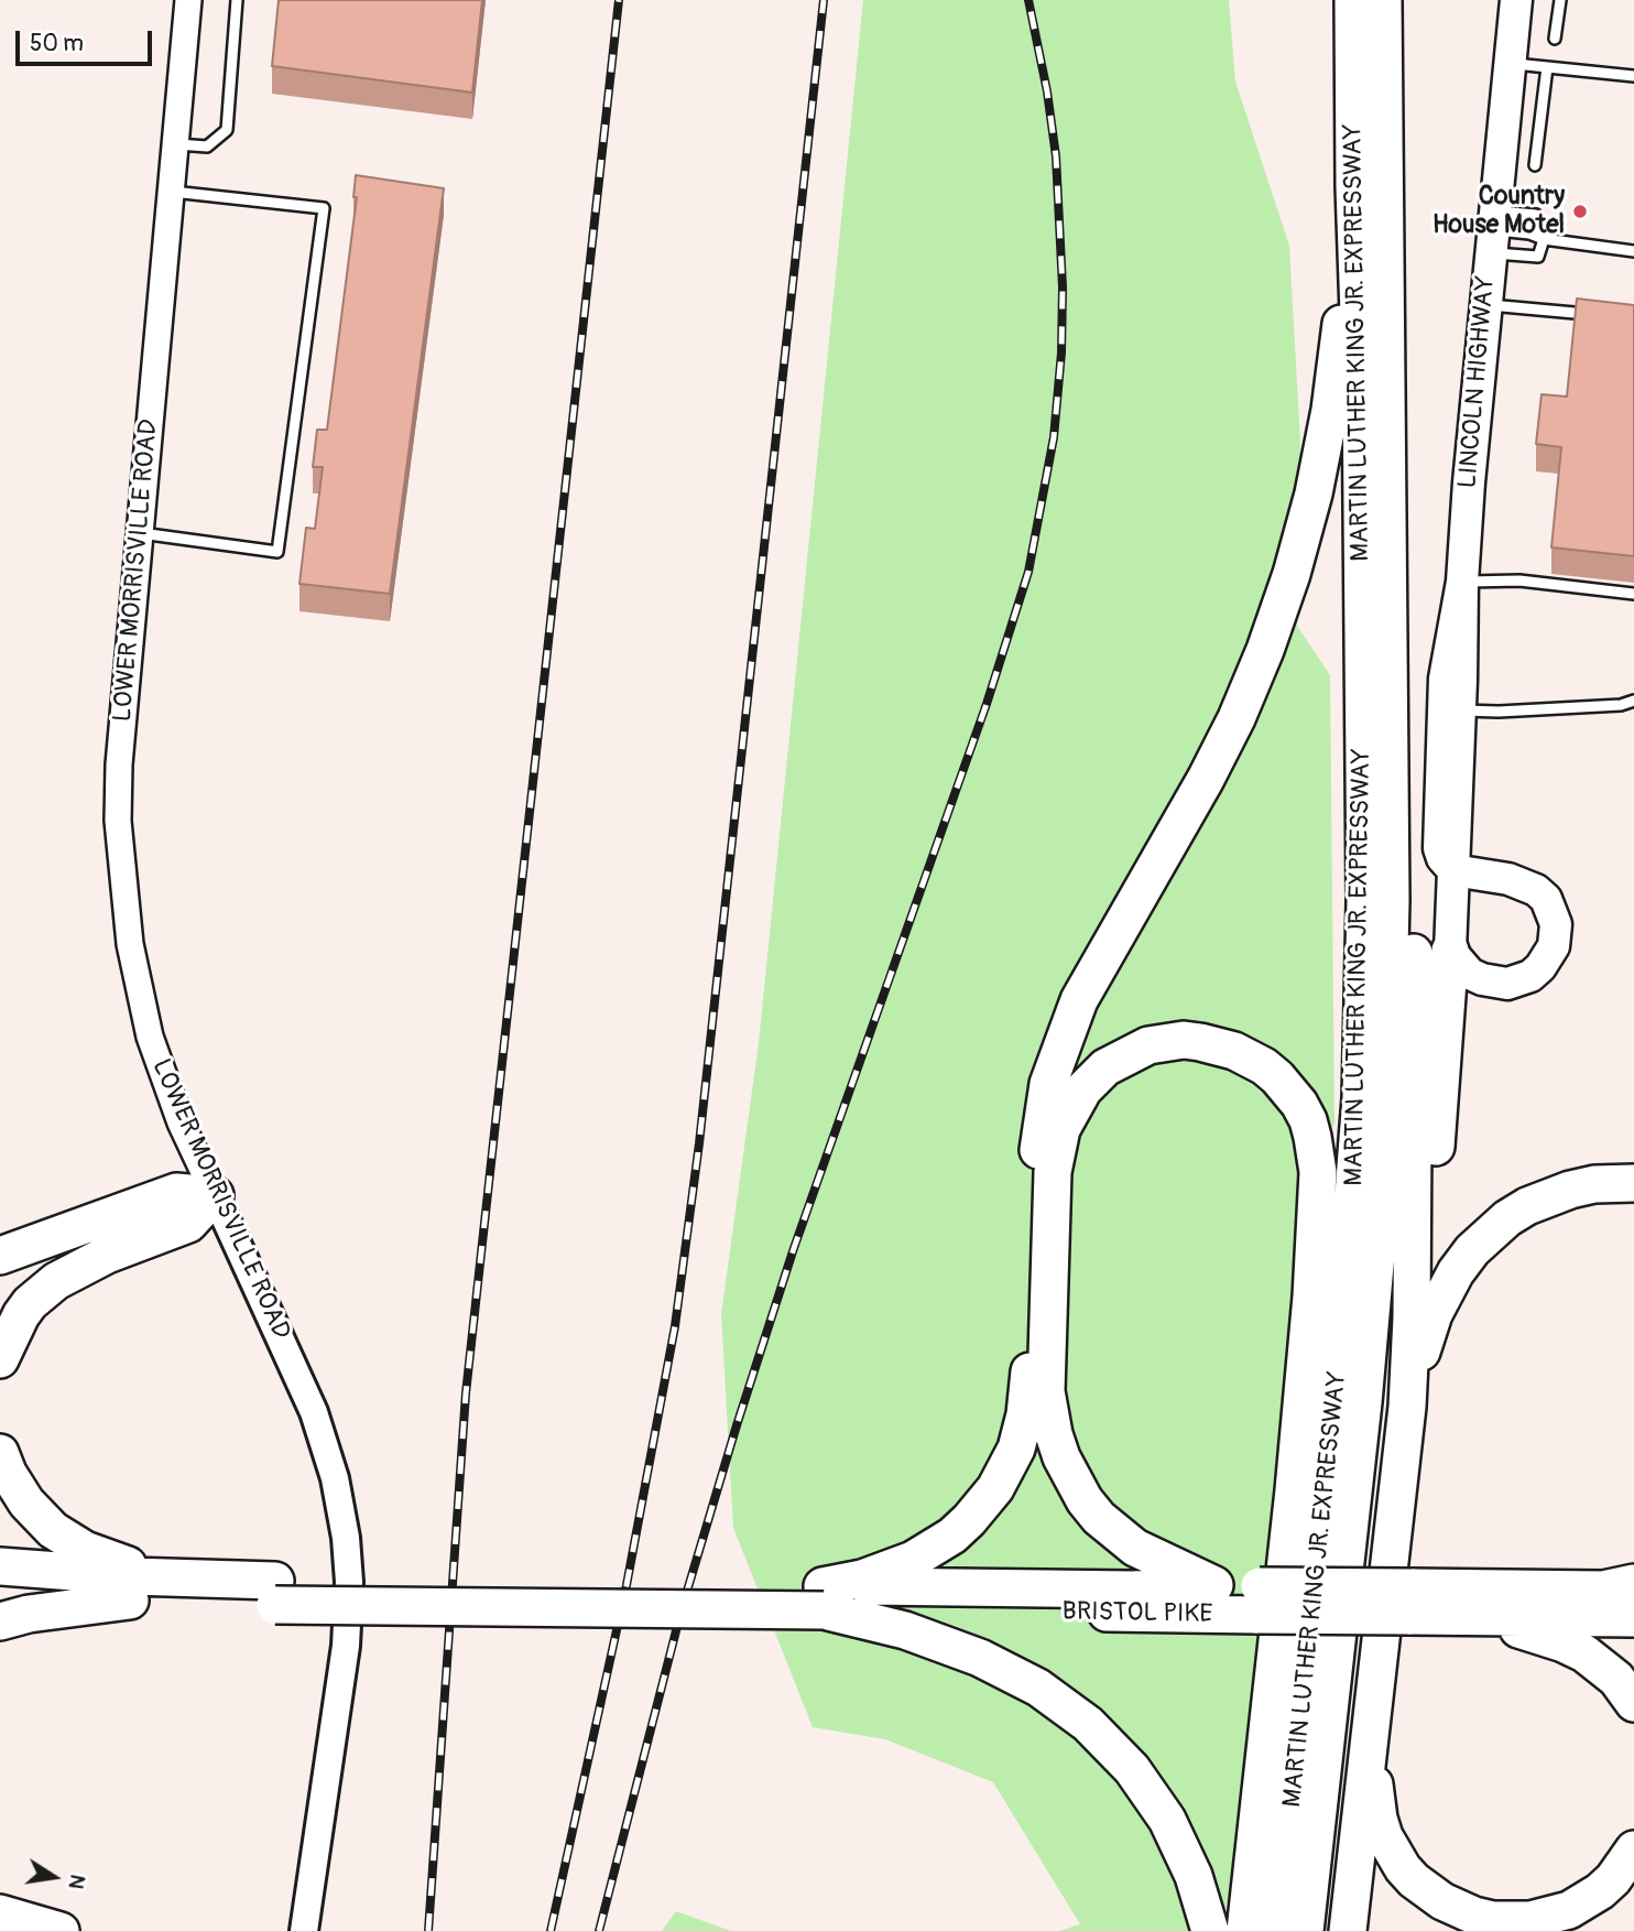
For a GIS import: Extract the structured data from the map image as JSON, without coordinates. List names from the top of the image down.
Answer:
{
  "streets": {
    "highway": ["MARTIN LUTHER KING JR. EXPRESSWAY", "BRISTOL PIKE"],
    "main road": ["LINCOLN HIGHWAY", "LOWER MORRISVILLE ROAD"]
  },
  "places": ["Country House Motel"],
  "scale_bar": "50 m",
  "north": "right"
}
